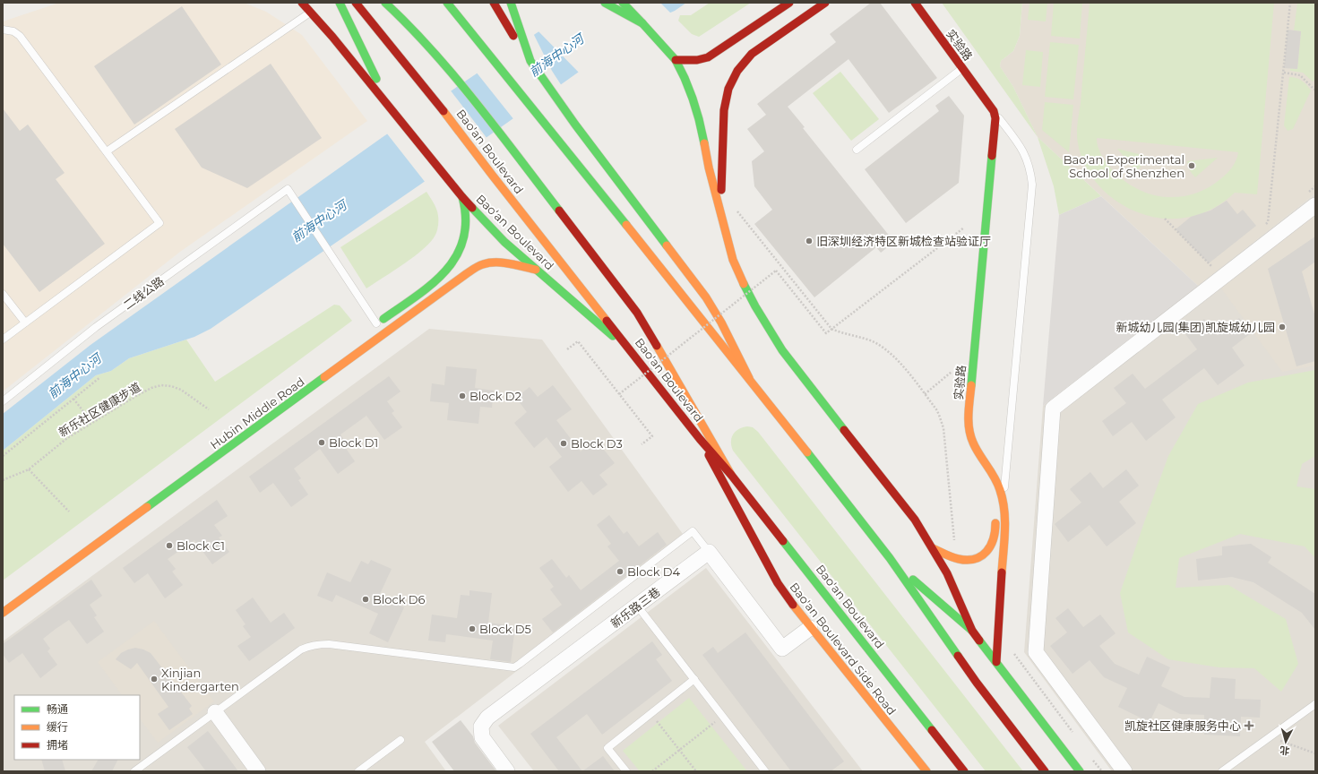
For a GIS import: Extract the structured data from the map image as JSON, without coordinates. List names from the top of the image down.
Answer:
{
  "streets": {
    "main road": [
      "实验路",
      "Bao'an Boulevard",
      "Bao‘an Boulevard",
      "Hubin Middle Road",
      "Bao'an Boulevard Side Road"
    ],
    "street": ["新乐路三巷"],
    "lane": ["二线公路"],
    "path": ["新乐社区健康步道"]
  },
  "crossings": [
    ["Bao'an Boulevard", "Bao‘an Boulevard"],
    ["Bao'an Boulevard", "Bao'an Boulevard Side Road"],
    ["Bao‘an Boulevard", "Hubin Middle Road"]
  ],
  "water": ["前海中心河"],
  "places": {
    "other": [
      "Bao'an Experimental School of Shenzhen",
      "旧深圳经济特区新城检查站验证厅",
      "新城幼儿园(集团)凯旋城幼儿园",
      "Block D2",
      "Block D1",
      "Block D3",
      "Block C1",
      "Block D4",
      "Block D6",
      "Block D5",
      "Xinjian Kindergarten"
    ],
    "health": ["凯旋社区健康服务中心"]
  },
  "legend": ["畅通", "缓行", "拥堵"],
  "north": "bottom"
}
